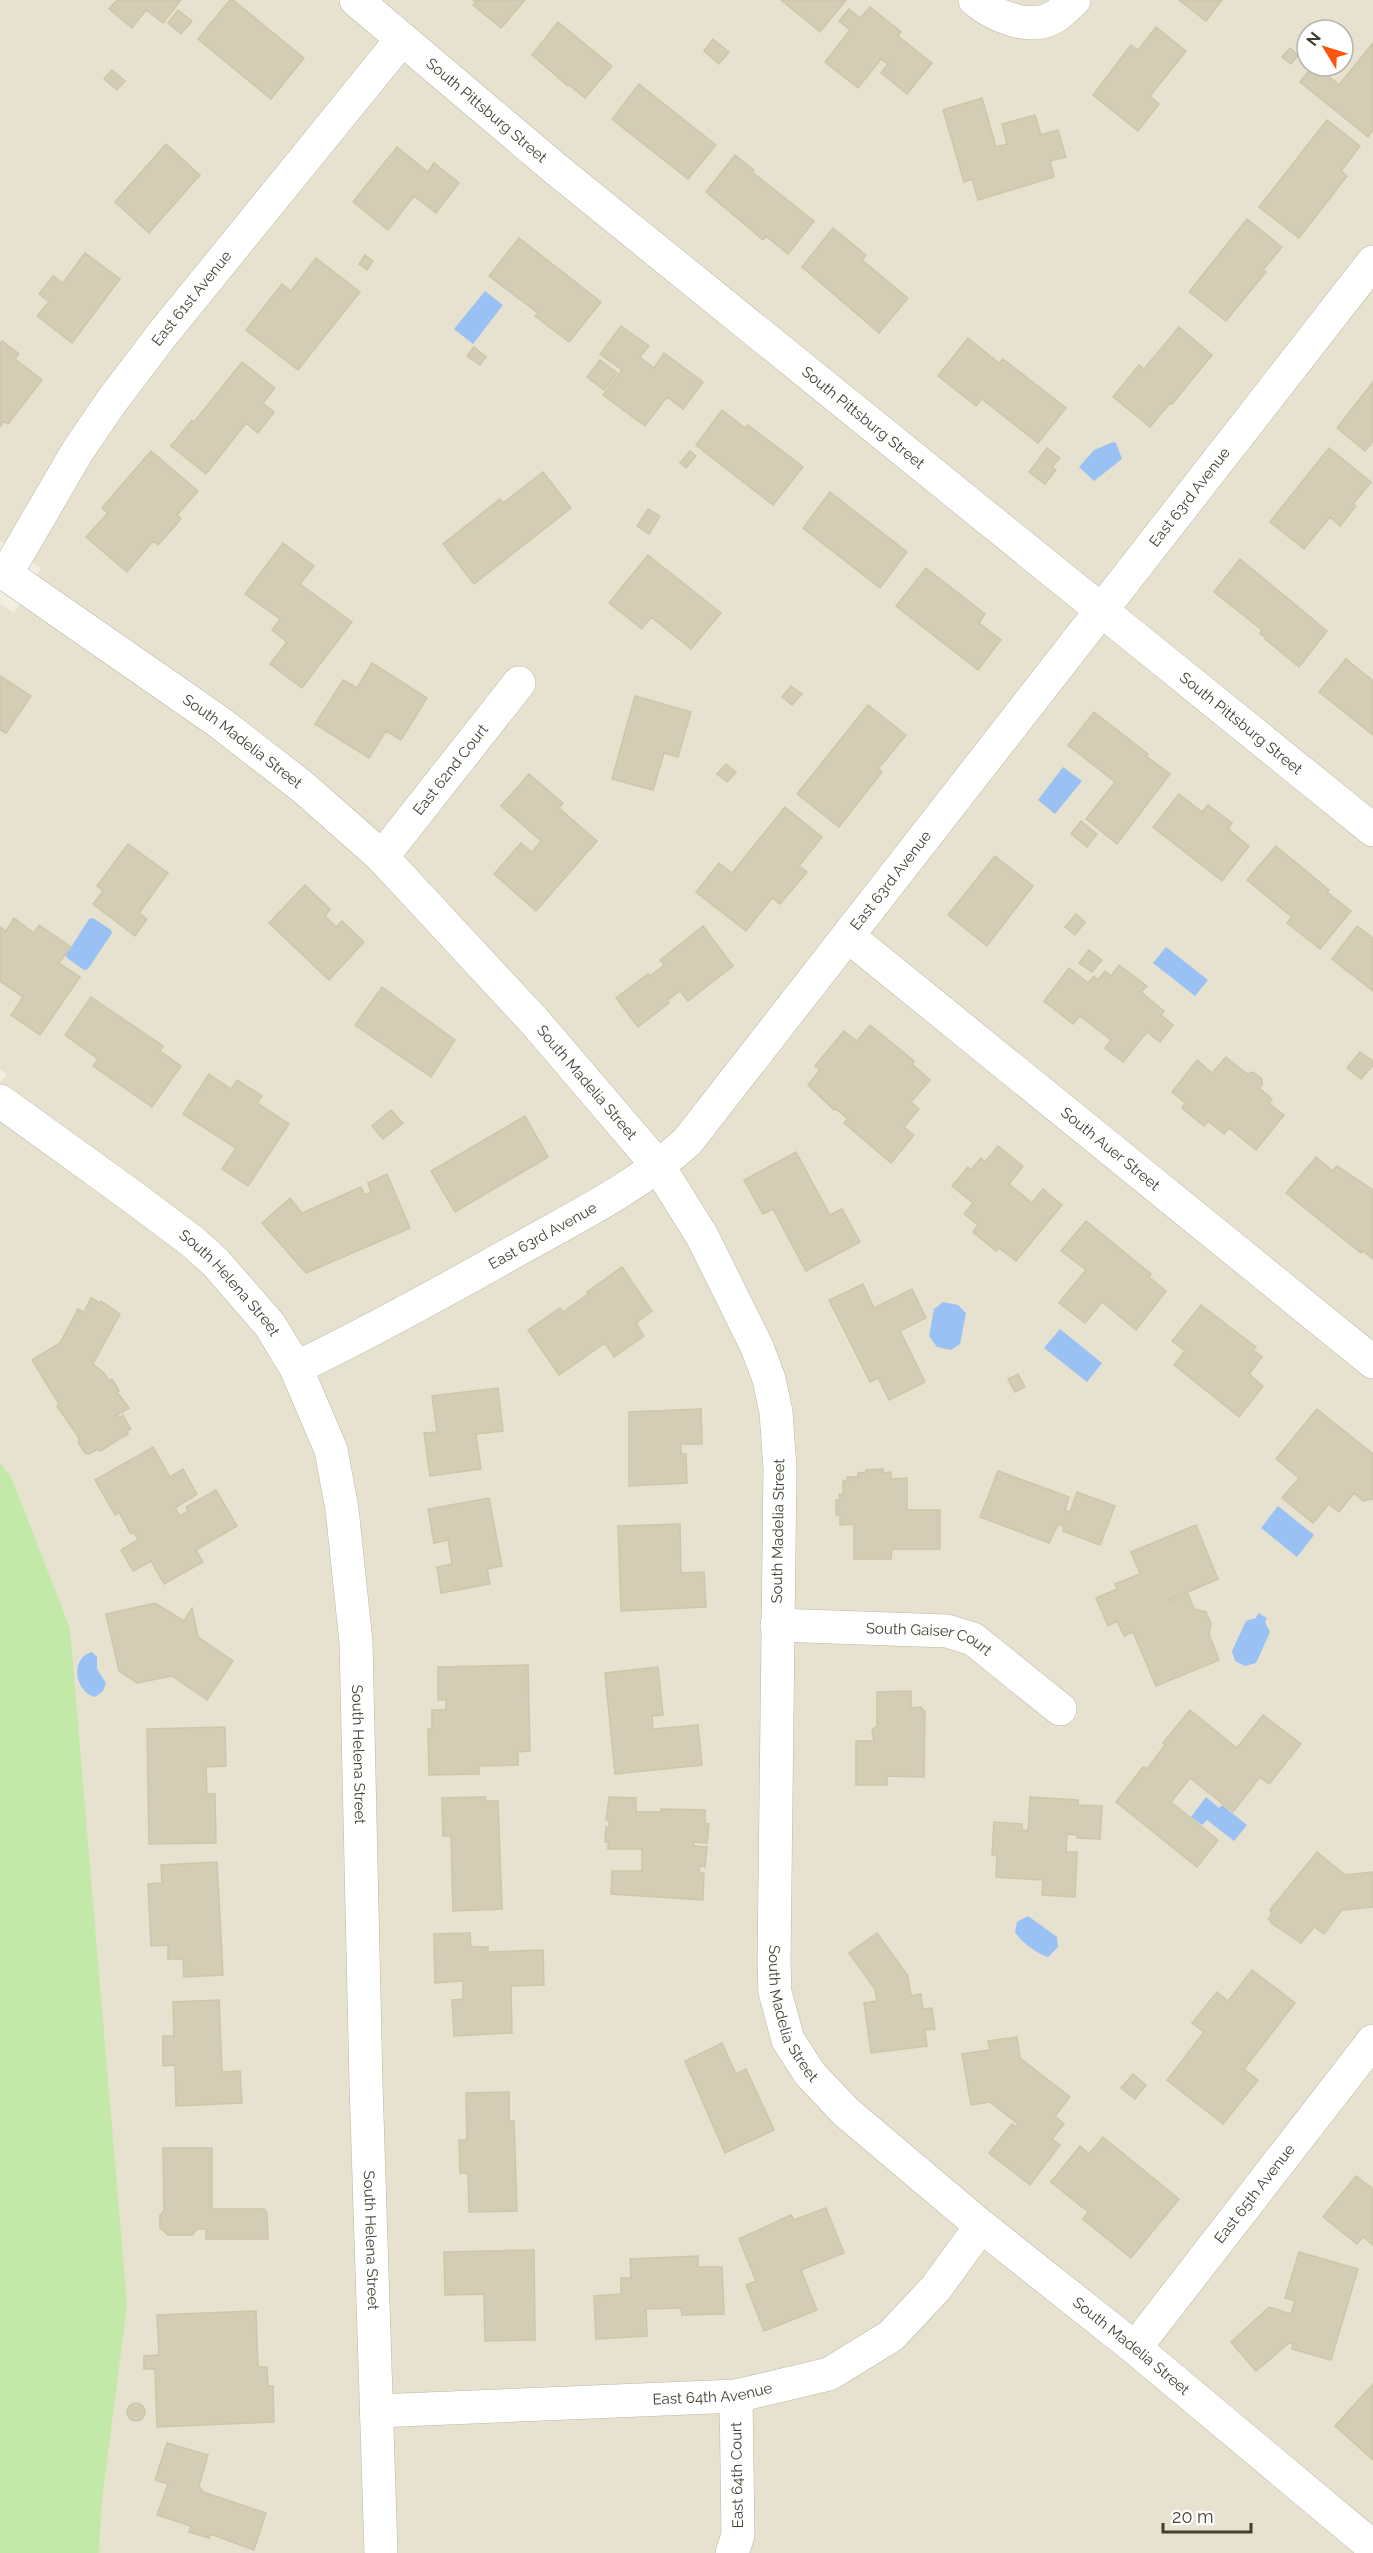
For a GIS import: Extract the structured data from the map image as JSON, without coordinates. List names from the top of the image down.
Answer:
{
  "streets": {
    "street": [
      "South Pittsburg Street",
      "East 61st Avenue",
      "East 63rd Avenue",
      "South Madelia Street",
      "East 62nd Court",
      "South Auer Street",
      "South Helena Street",
      "South Gaiser Court",
      "East 65th Avenue",
      "East 64th Avenue",
      "East 64th Court"
    ]
  },
  "crossings": [
    ["South Pittsburg Street", "East 61st Avenue"],
    ["South Pittsburg Street", "East 63rd Avenue"],
    ["East 61st Avenue", "South Madelia Street"],
    ["East 63rd Avenue", "South Madelia Street"],
    ["East 63rd Avenue", "South Auer Street"],
    ["East 63rd Avenue", "South Helena Street"],
    ["South Madelia Street", "East 62nd Court"],
    ["South Madelia Street", "South Gaiser Court"],
    ["South Madelia Street", "East 65th Avenue"],
    ["South Madelia Street", "East 64th Avenue"],
    ["South Helena Street", "East 64th Avenue"],
    ["East 64th Avenue", "East 64th Court"]
  ],
  "scale_bar": "20 m",
  "north": "top left"
}
